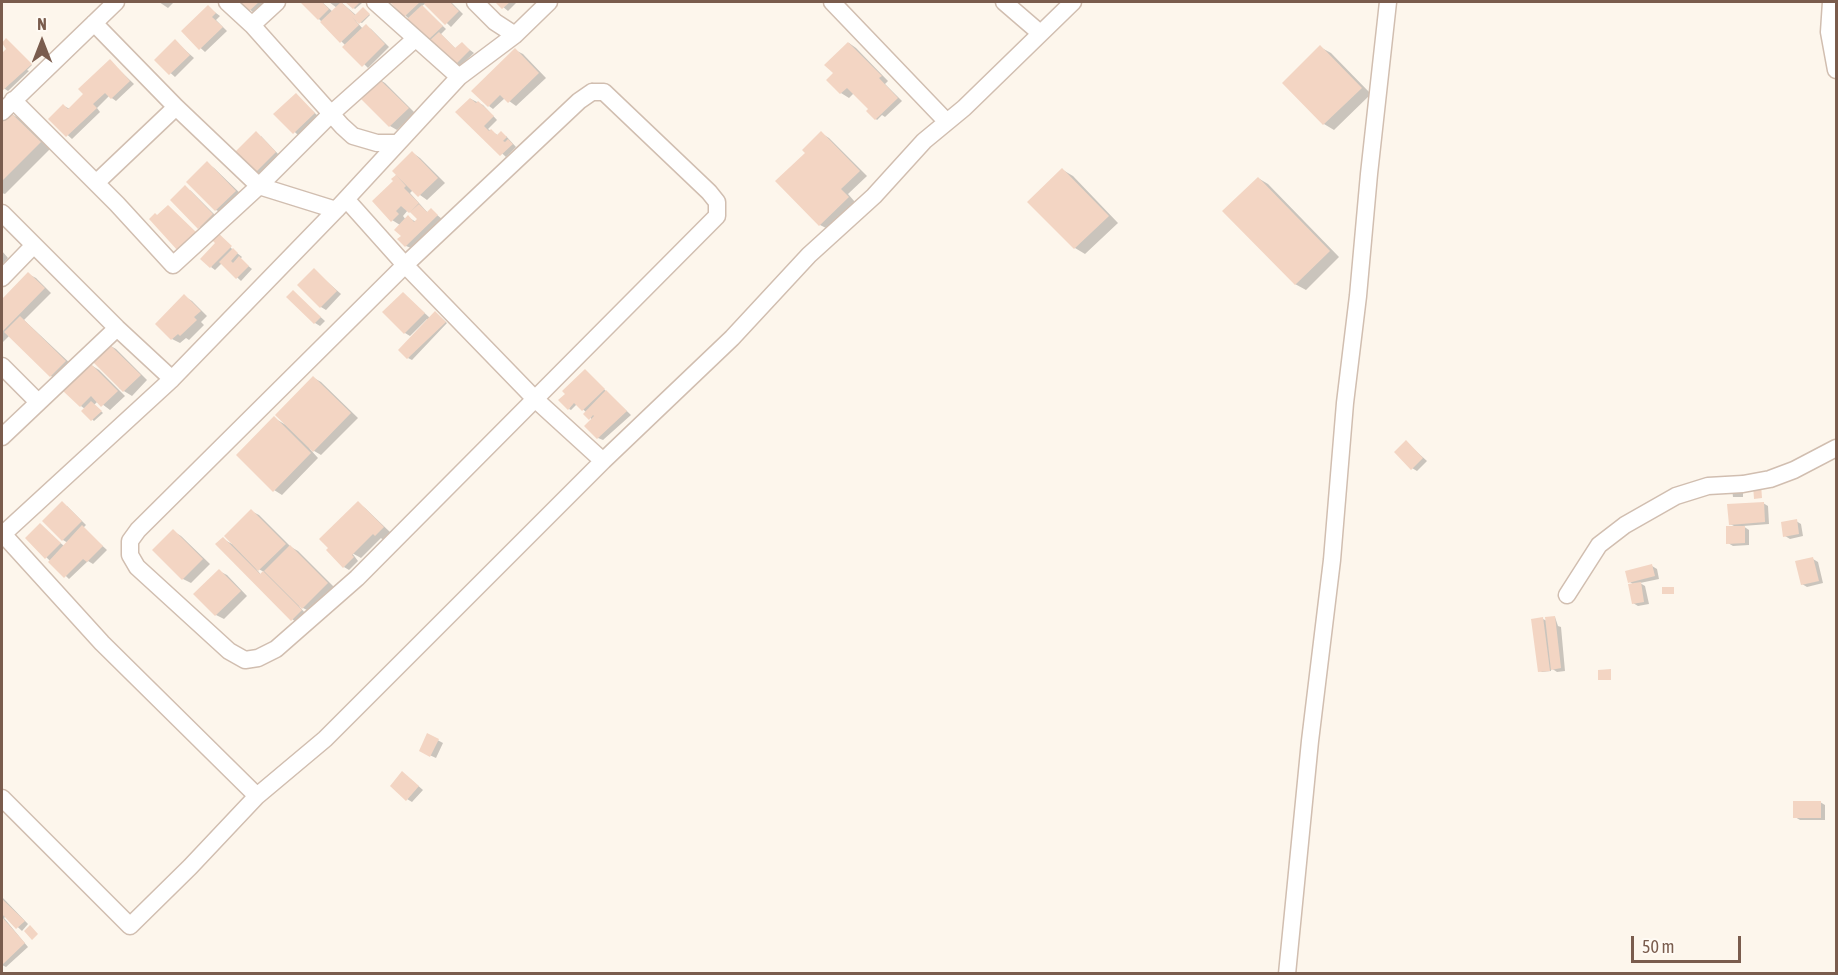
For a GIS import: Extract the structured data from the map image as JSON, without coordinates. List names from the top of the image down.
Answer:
{
  "scale_bar": "50 m",
  "north": "top"
}
